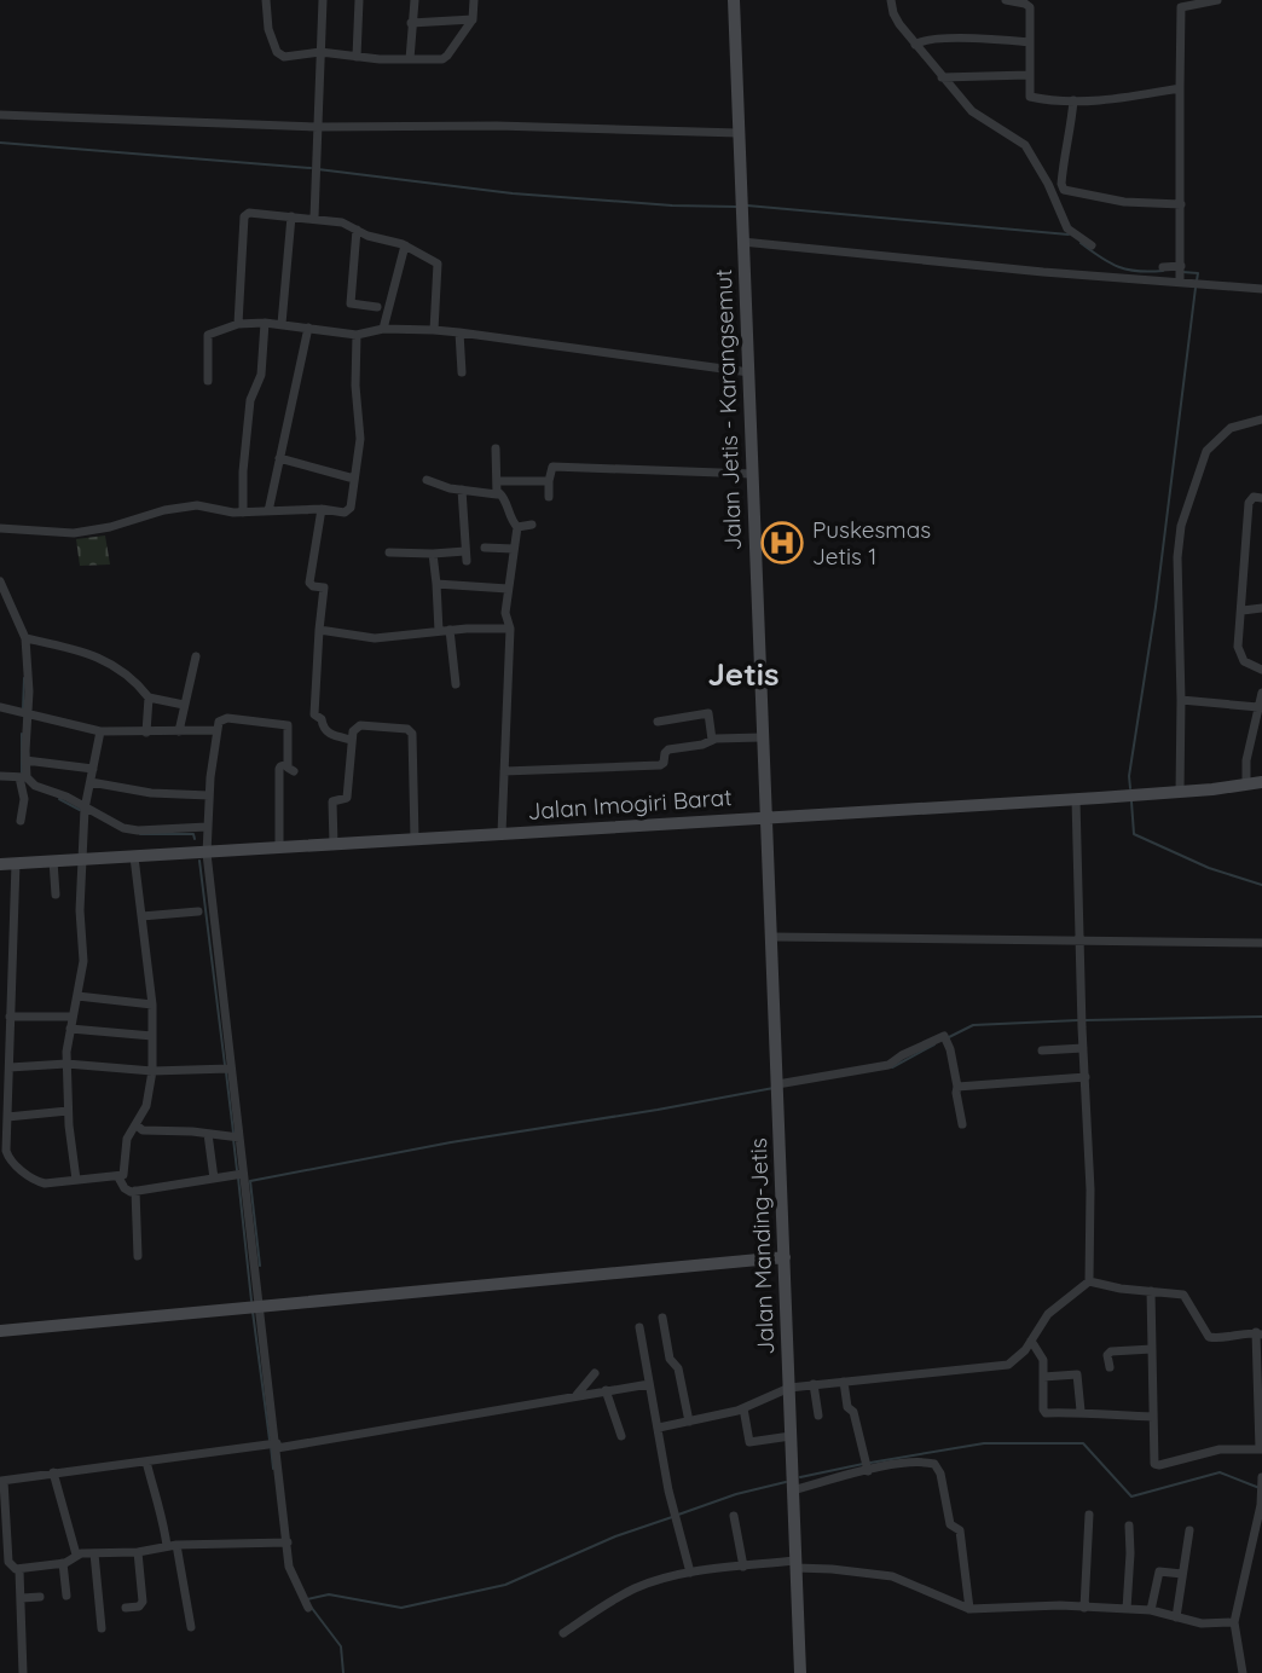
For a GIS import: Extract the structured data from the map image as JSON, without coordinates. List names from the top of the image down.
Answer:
{
  "streets": {
    "main road": ["Jalan Jetis - Karangsemut", "Jalan Imogiri Barat", "Jalan Manding-Jetis"]
  },
  "crossings": [
    ["Jalan Jetis - Karangsemut", "Jalan Imogiri Barat"],
    ["Jalan Jetis - Karangsemut", "Jalan Manding-Jetis"],
    ["Jalan Imogiri Barat", "Jalan Manding-Jetis"]
  ],
  "districts": ["Jetis"],
  "places": {
    "hospital": ["Puskesmas Jetis 1"]
  }
}
